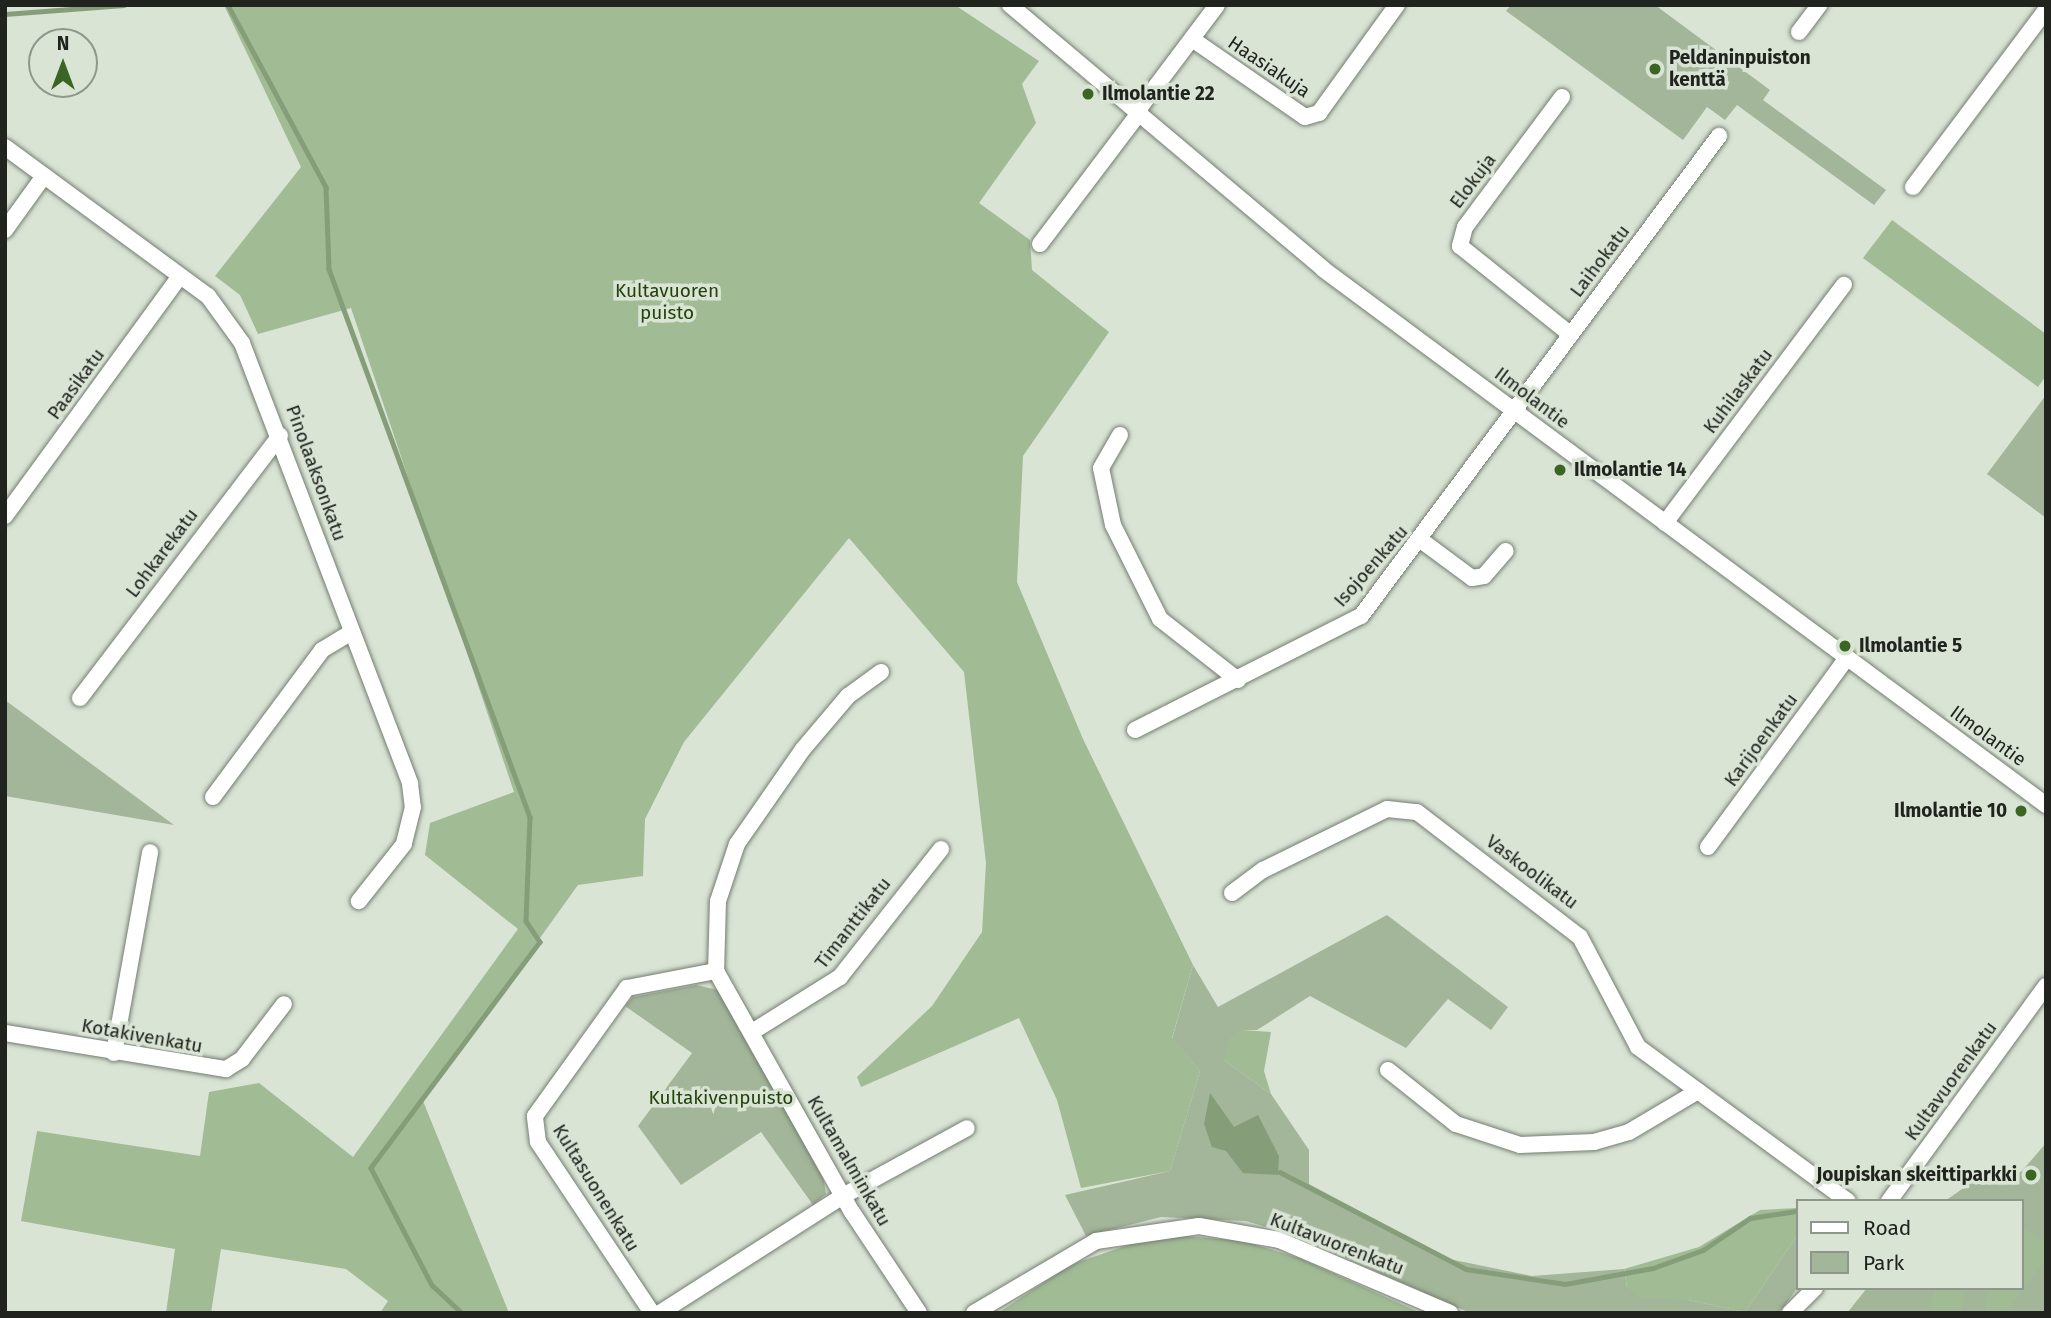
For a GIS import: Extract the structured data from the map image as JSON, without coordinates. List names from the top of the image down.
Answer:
{
  "streets": {
    "street": [
      "Haasiakuja",
      "Elokuja",
      "Laihokatu",
      "Paasikatu",
      "Kuhilaskatu",
      "Ilmolantie",
      "Pinolaaksonkatu",
      "Lohkarekatu",
      "Isojoenkatu",
      "Karijoenkatu",
      "Vaskoolikatu",
      "Timanttikatu",
      "Kotakivenkatu",
      "Kultavuorenkatu",
      "Kultamalminkatu",
      "Kultasuonenkatu"
    ]
  },
  "crossings": [
    ["Elokuja", "Laihokatu"],
    ["Laihokatu", "Ilmolantie"],
    ["Laihokatu", "Isojoenkatu"],
    ["Paasikatu", "Pinolaaksonkatu"],
    ["Kuhilaskatu", "Ilmolantie"],
    ["Ilmolantie", "Isojoenkatu"],
    ["Ilmolantie", "Karijoenkatu"],
    ["Pinolaaksonkatu", "Lohkarekatu"],
    ["Timanttikatu", "Kultamalminkatu"],
    ["Kultamalminkatu", "Kultasuonenkatu"]
  ],
  "parks": ["Kultavuoren puisto", "Kultakivenpuisto"],
  "places": [
    "Peldaninpuiston kenttä",
    "Ilmolantie 22",
    "Ilmolantie 14",
    "Ilmolantie 5",
    "Ilmolantie 10",
    "Joupiskan skeittiparkki"
  ],
  "legend": ["Road", "Park"],
  "north": "top"
}
